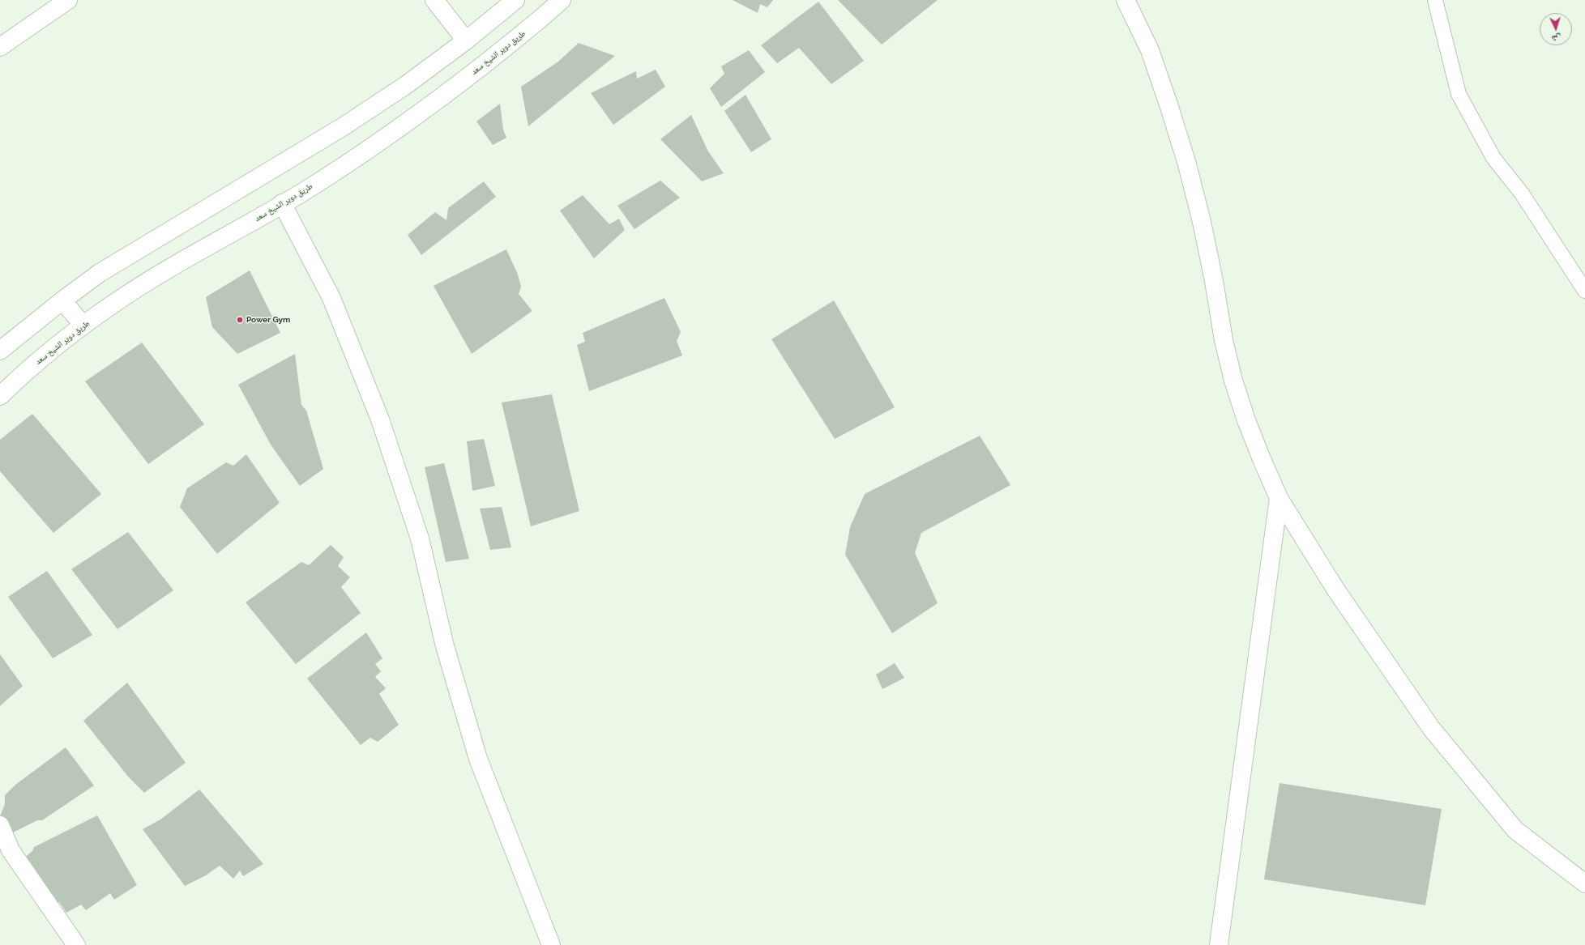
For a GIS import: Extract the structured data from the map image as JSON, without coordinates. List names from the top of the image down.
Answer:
{
  "streets": {
    "street": ["طريق دوير الشيخ سعد"]
  },
  "places": ["Power Gym"],
  "north": "bottom"
}
